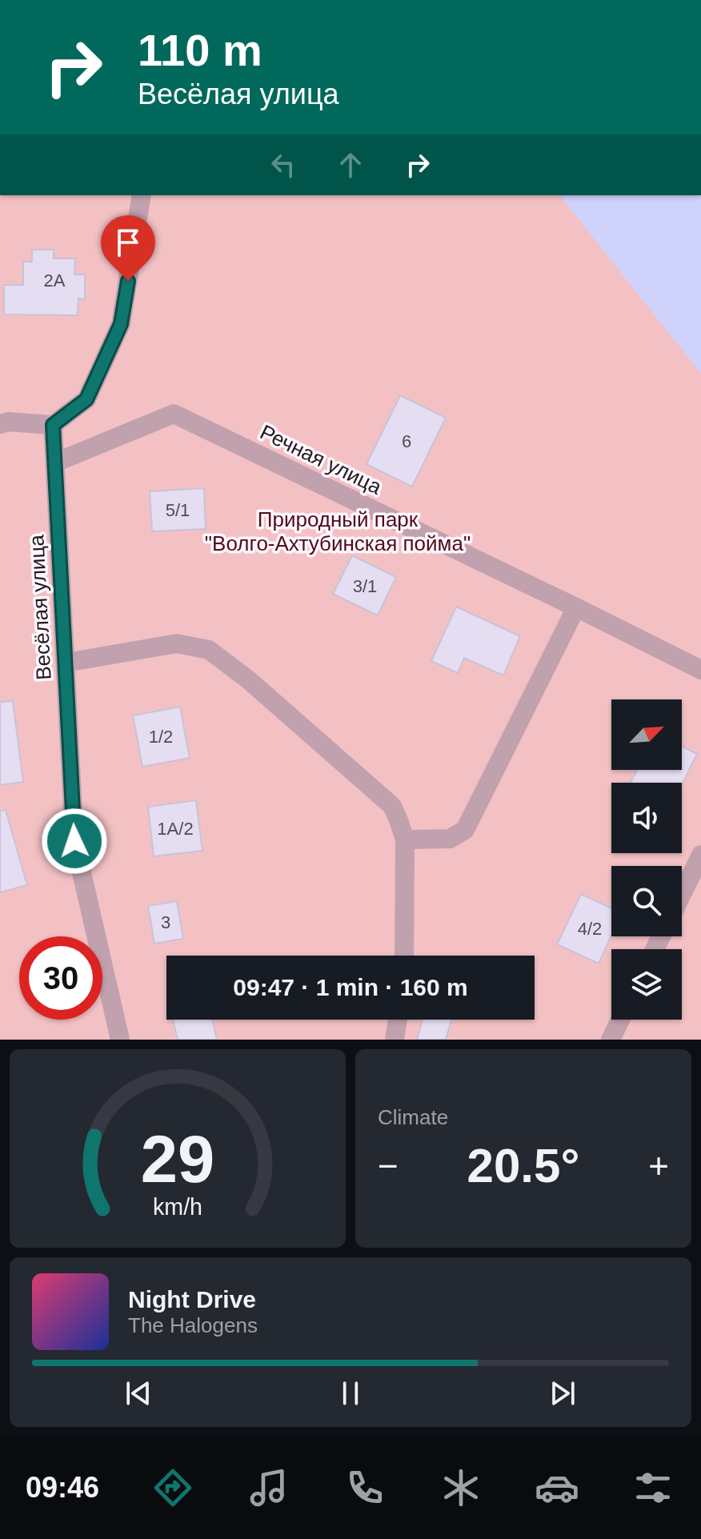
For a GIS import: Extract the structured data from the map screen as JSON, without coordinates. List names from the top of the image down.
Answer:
{
  "streets": {
    "street": ["Речная улица", "Весёлая улица"]
  },
  "crossings": [
    ["Речная улица", "Весёлая улица"]
  ],
  "parks": ["Природный парк \"Волго-Ахтубинская пойма\""],
  "house_numbers": [
    "2А",
    "6",
    "5/1",
    "3/1",
    "1/2",
    "1А/2",
    "3",
    "4/2"
  ],
  "north": "top right",
  "page": {
    "turn": ["110 m", "Весёлая улица"],
    "limit": "30",
    "trip": "09:47 · 1 min · 160 m",
    "tile": "Climate",
    "heat": ["−", "20.5°", "+"],
    "song": ["Night Drive", "The Halogens"],
    "tabs": "09:46",
    "gauge": ["29", "km/h"]
  }
}
